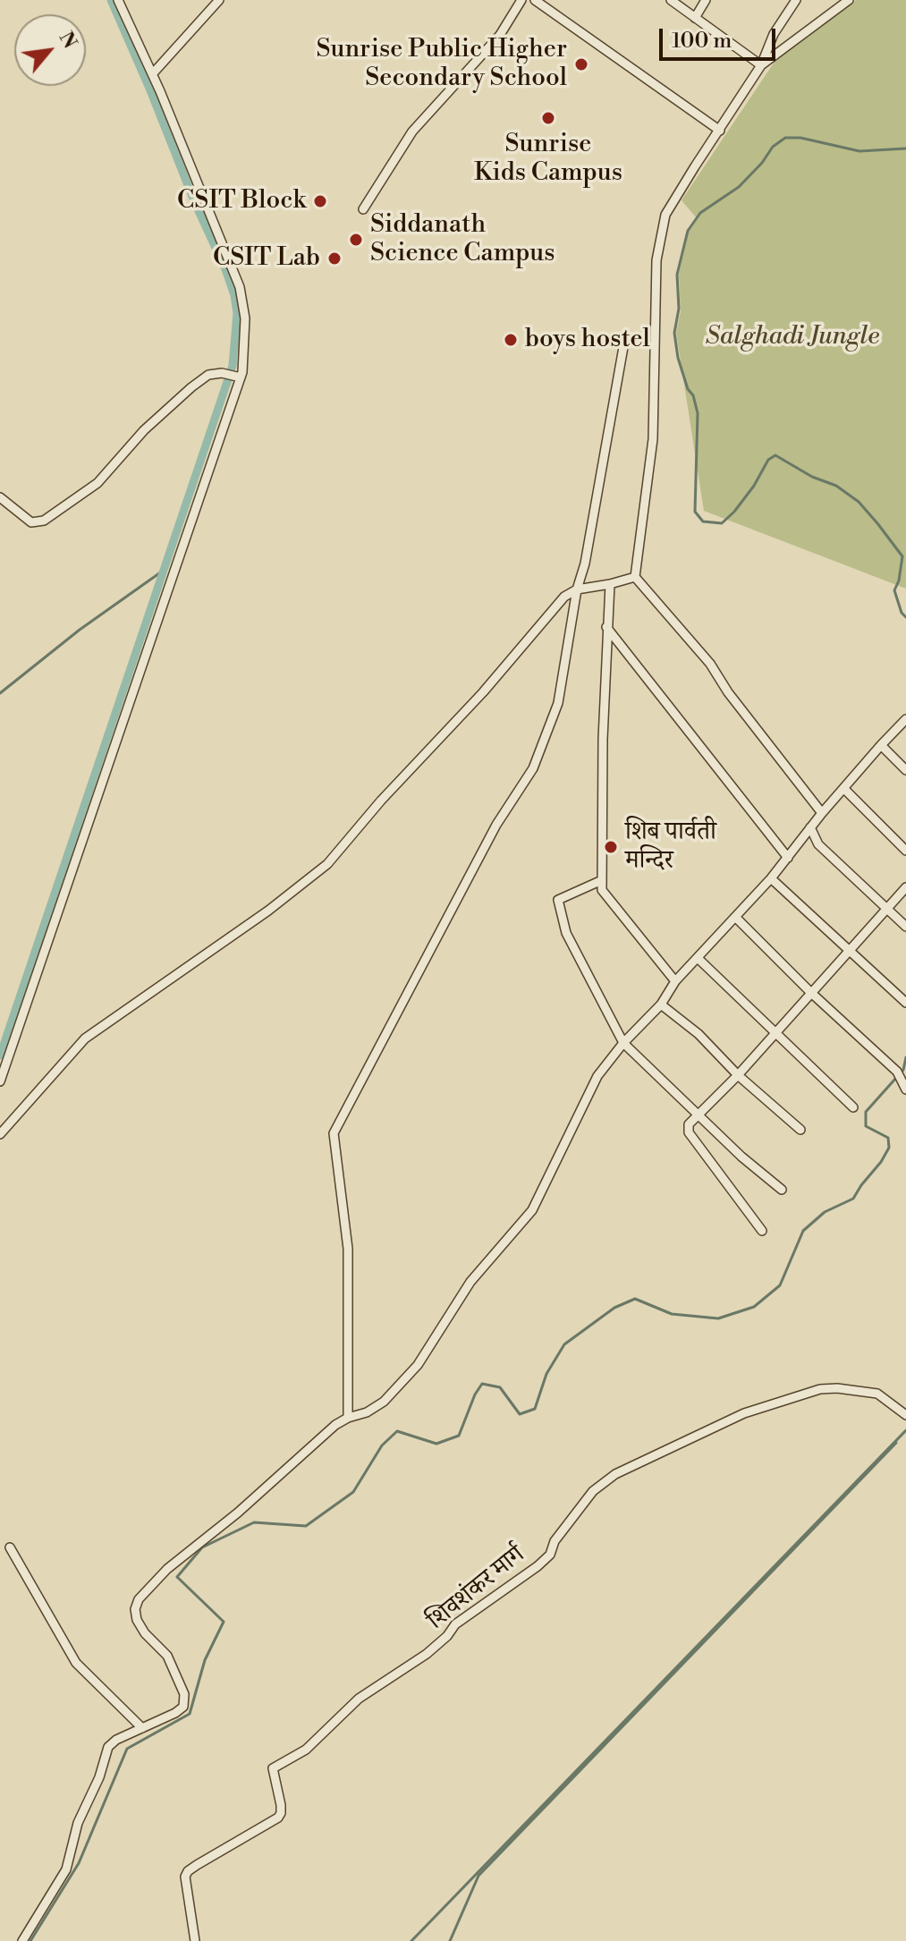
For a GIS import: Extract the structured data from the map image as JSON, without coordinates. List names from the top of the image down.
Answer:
{
  "streets": {
    "street": ["शिवशंकर मार्ग"]
  },
  "parks": ["Salghadi Jungle"],
  "places": [
    "Sunrise Public Higher Secondary School",
    "Sunrise Kids Campus",
    "CSIT Block",
    "Siddanath Science Campus",
    "CSIT Lab",
    "boys hostel",
    "शिब पार्वती मन्दिर"
  ],
  "scale_bar": "100 m",
  "north": "top right"
}
